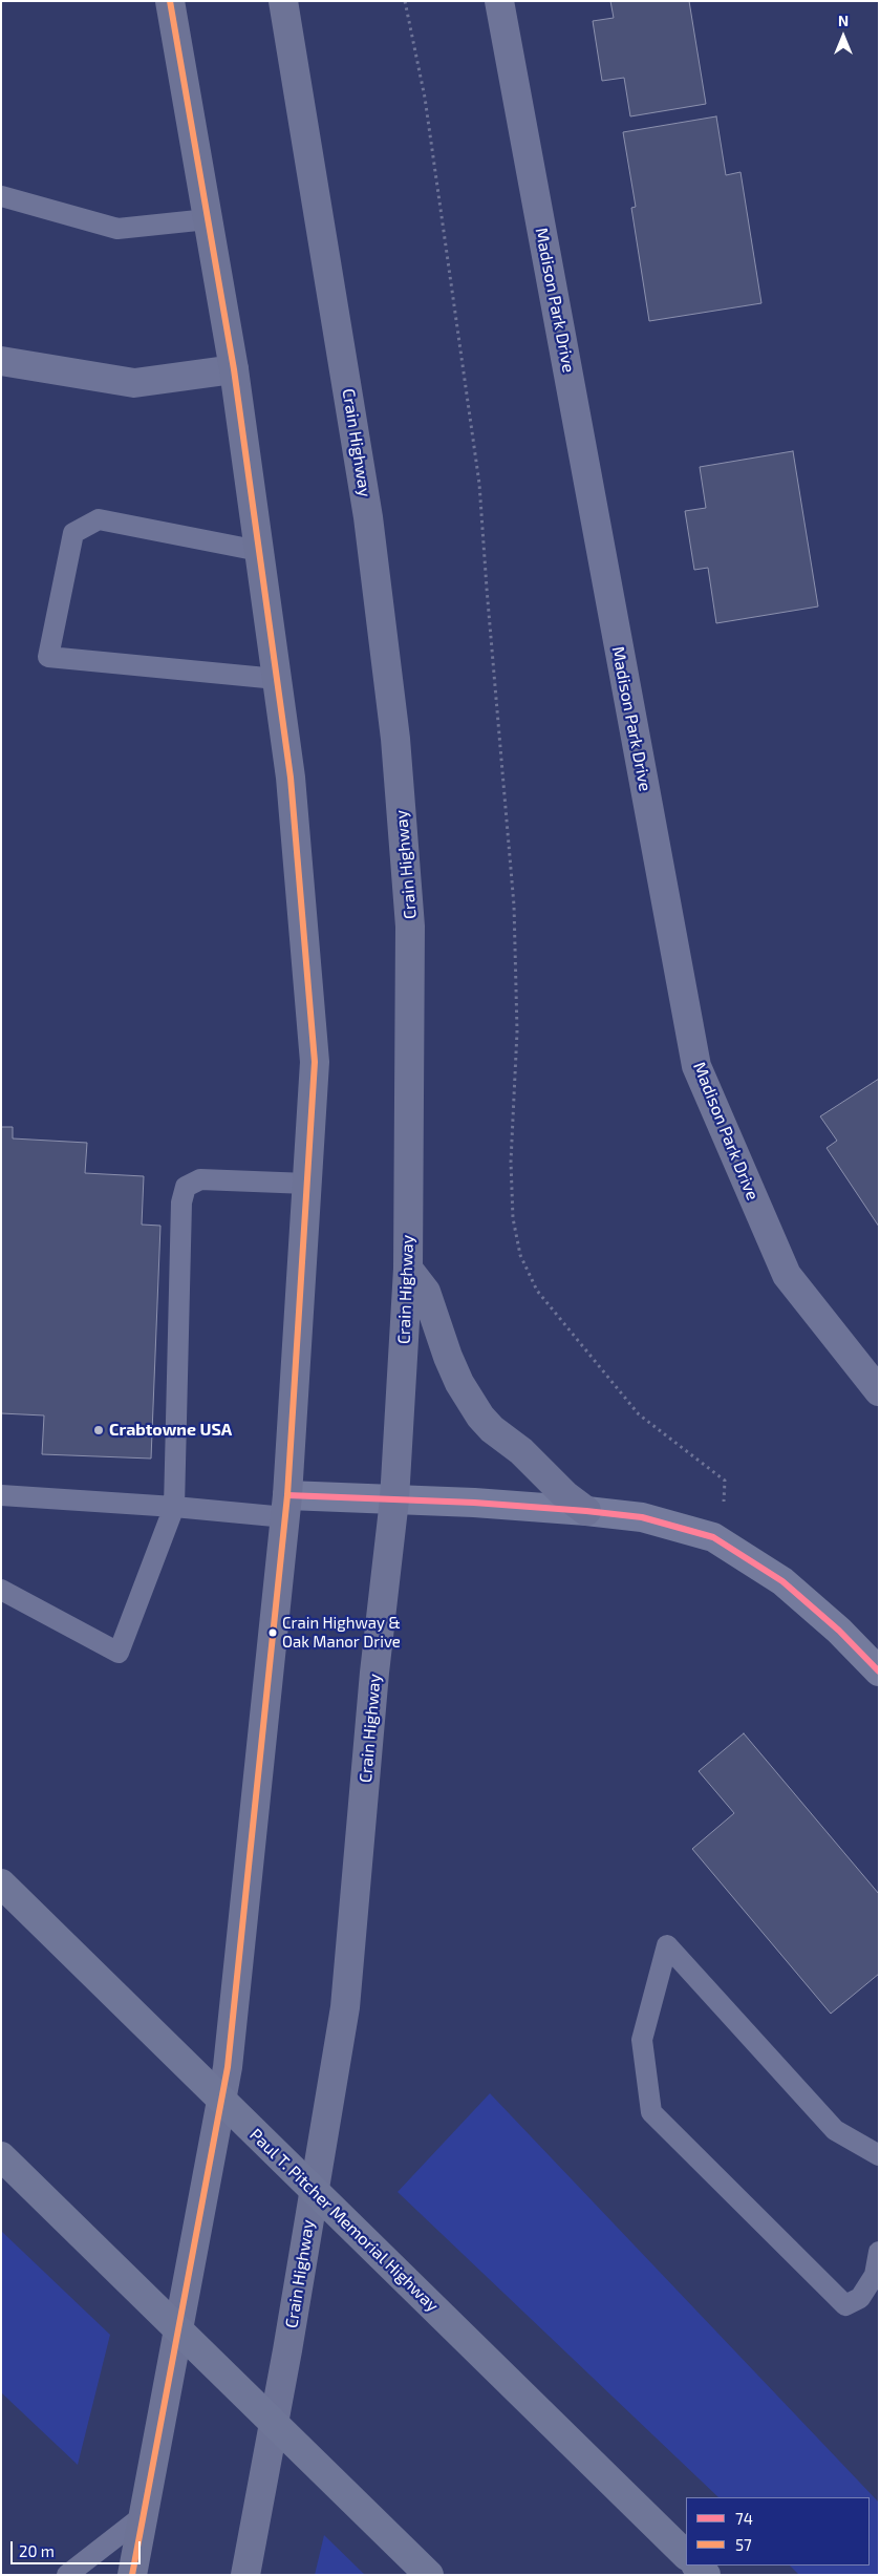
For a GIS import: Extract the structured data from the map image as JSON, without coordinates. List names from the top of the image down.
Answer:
{
  "streets": {
    "highway": ["Paul T. Pitcher Memorial Highway"],
    "main road": ["Crain Highway"],
    "street": ["Madison Park Drive"]
  },
  "places": ["Crabtowne USA", "Crain Highway & Oak Manor Drive"],
  "lines": ["transit line 57", "transit line 74"],
  "legend": ["74", "57"],
  "scale_bar": "20 m",
  "north": "top"
}
